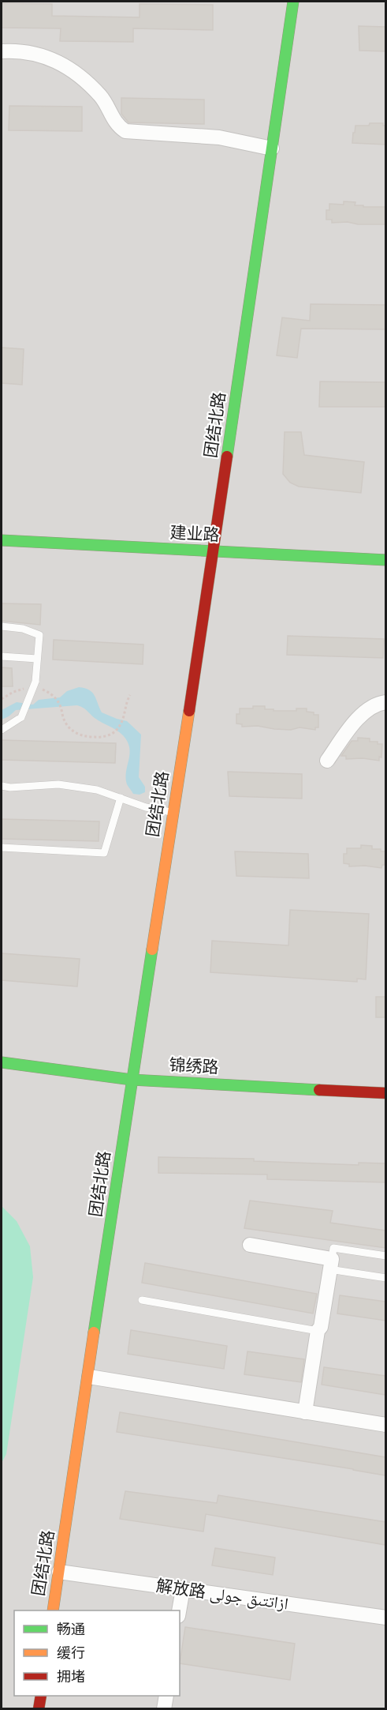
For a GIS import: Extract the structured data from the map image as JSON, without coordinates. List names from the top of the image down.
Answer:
{
  "streets": {
    "street": [
      "团结北路",
      "建业路",
      "锦绣路",
      "解放路 ازاتتىق جولى"
    ]
  },
  "crossings": [
    ["团结北路", "建业路"],
    ["团结北路", "锦绣路"],
    ["团结北路", "解放路 ازاتتىق جولى"]
  ],
  "legend": ["畅通", "缓行", "拥堵"]
}
